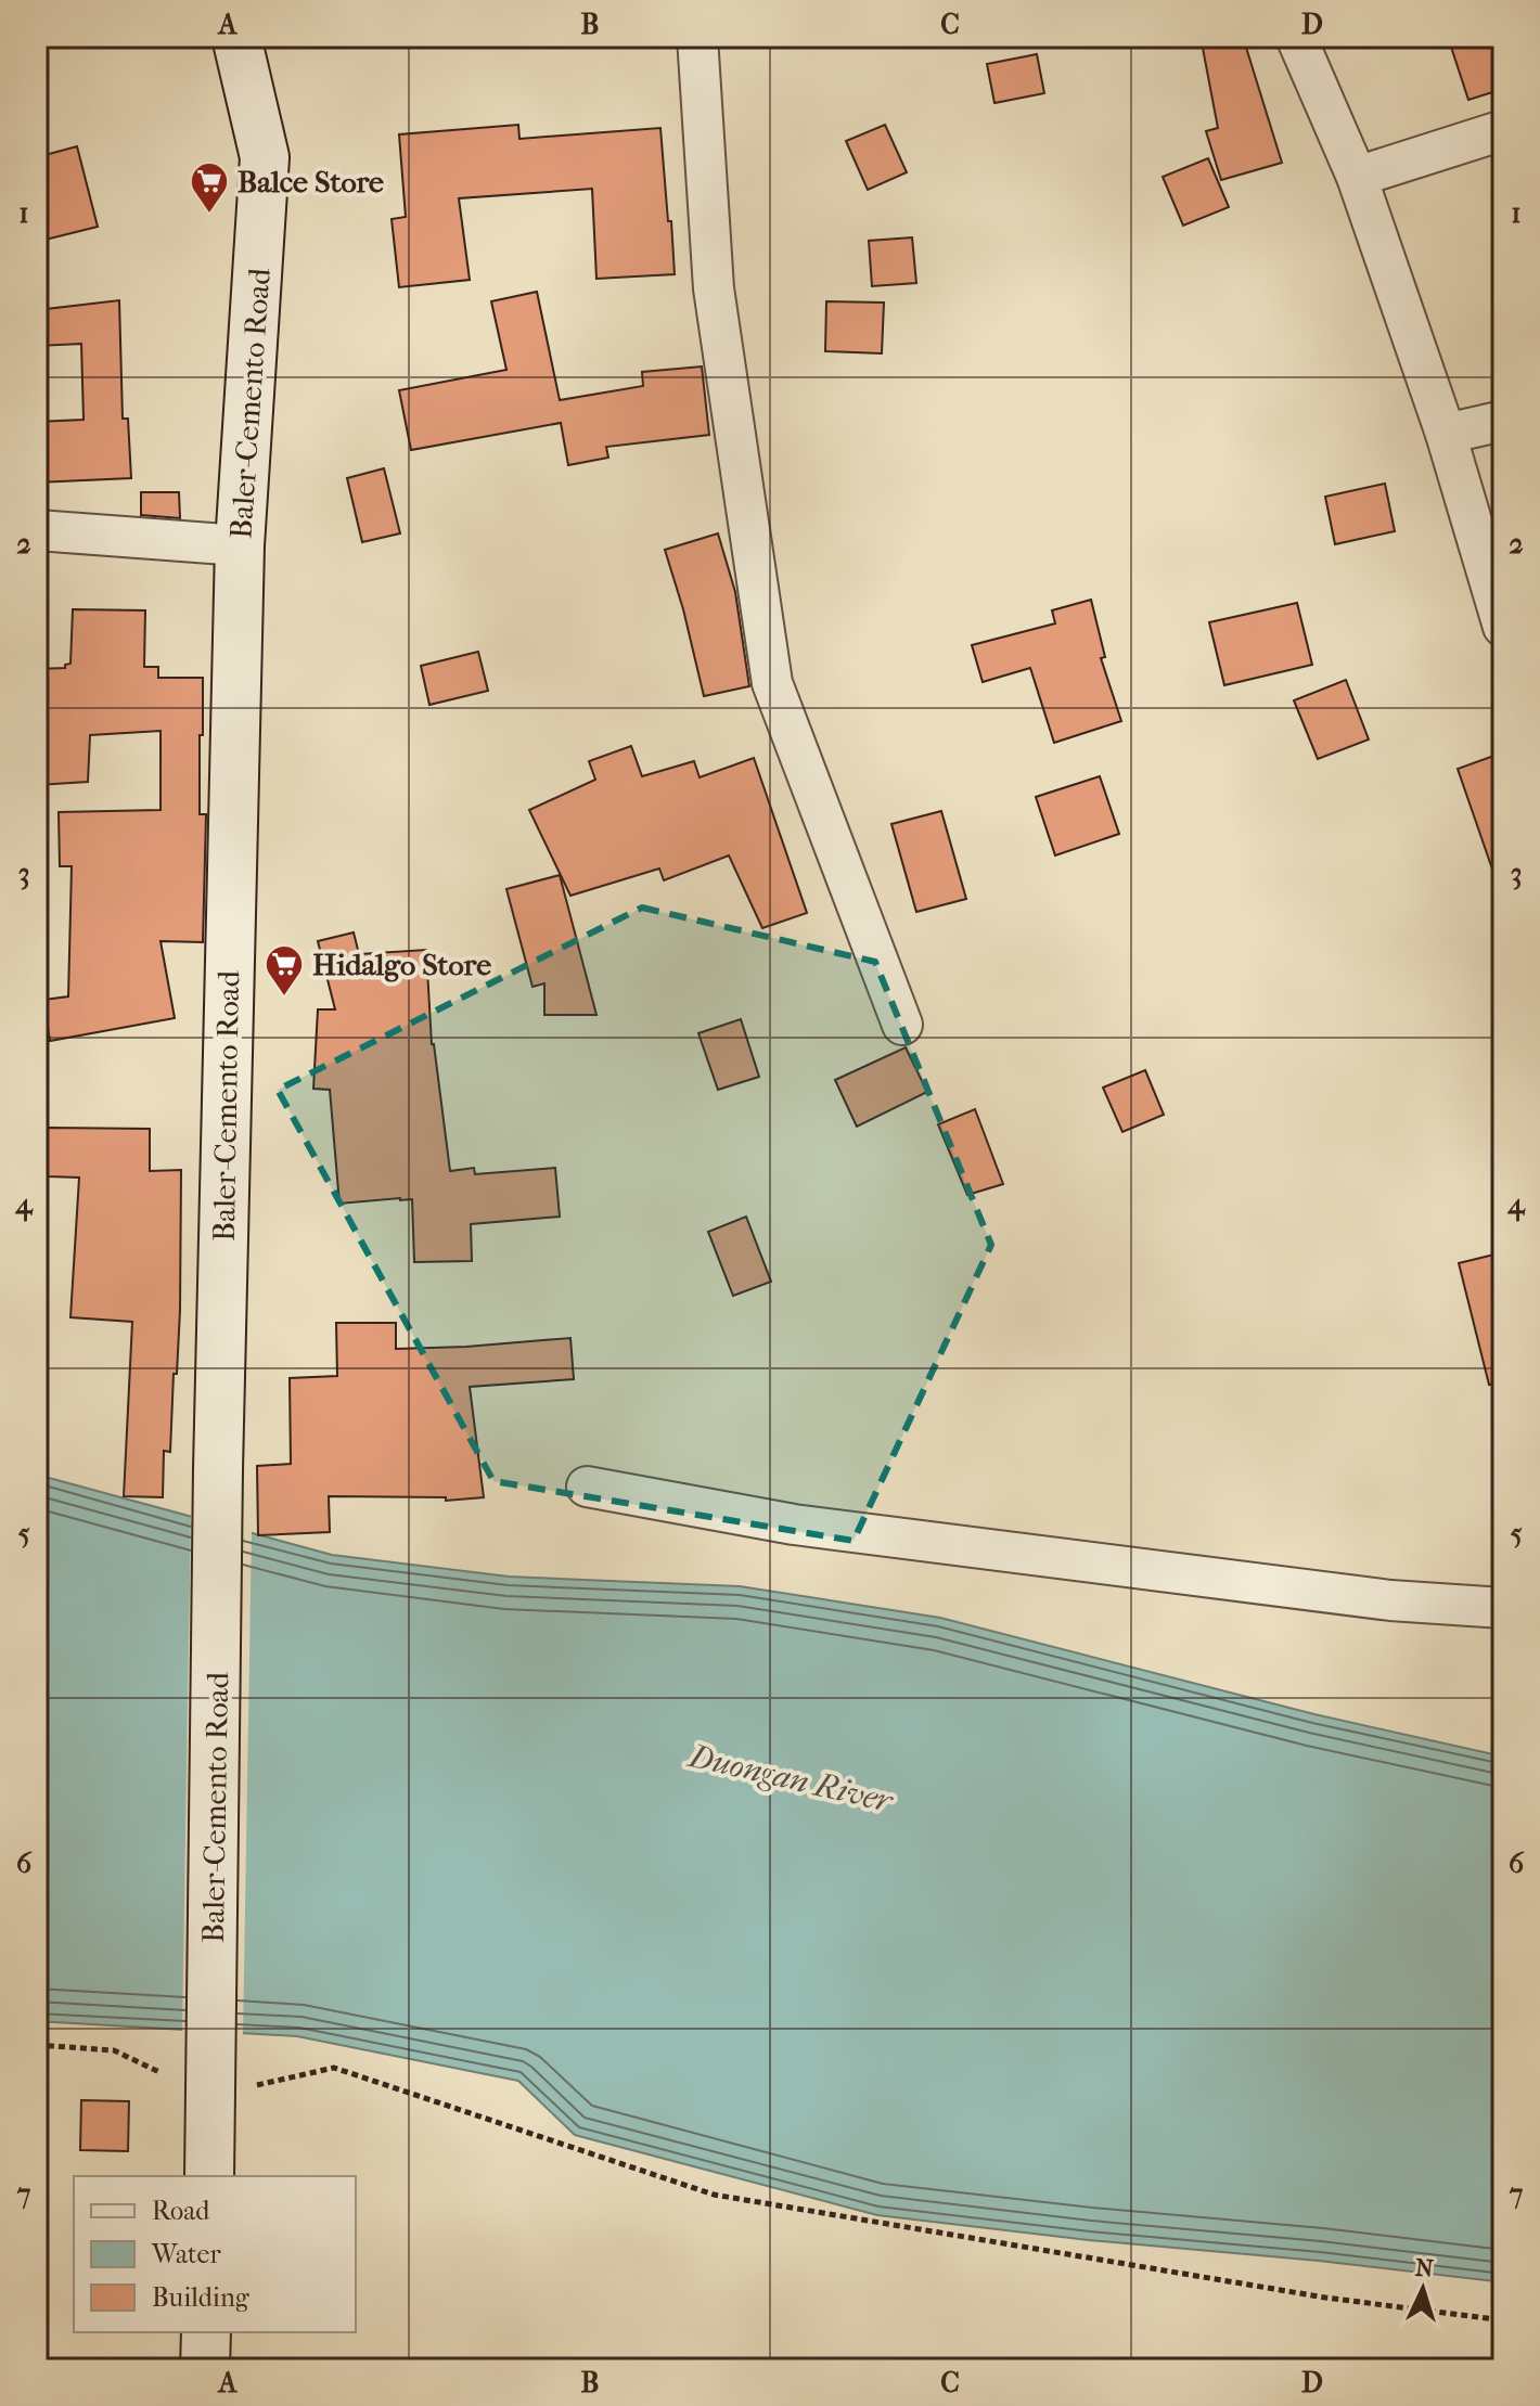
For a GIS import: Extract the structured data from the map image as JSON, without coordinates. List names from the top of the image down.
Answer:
{
  "streets": {
    "street": ["Baler-Cemento Road"]
  },
  "water": ["Duongan River"],
  "places": {
    "supermarket": ["Balce Store", "Hidalgo Store"]
  },
  "legend": ["Road", "Water", "Building"],
  "north": "top",
  "grid": {
    "columns": [
      "A",
      "B",
      "C",
      "D"
    ],
    "rows": [
      "1",
      "2",
      "3",
      "4",
      "5",
      "6",
      "7"
    ]
  }
}
